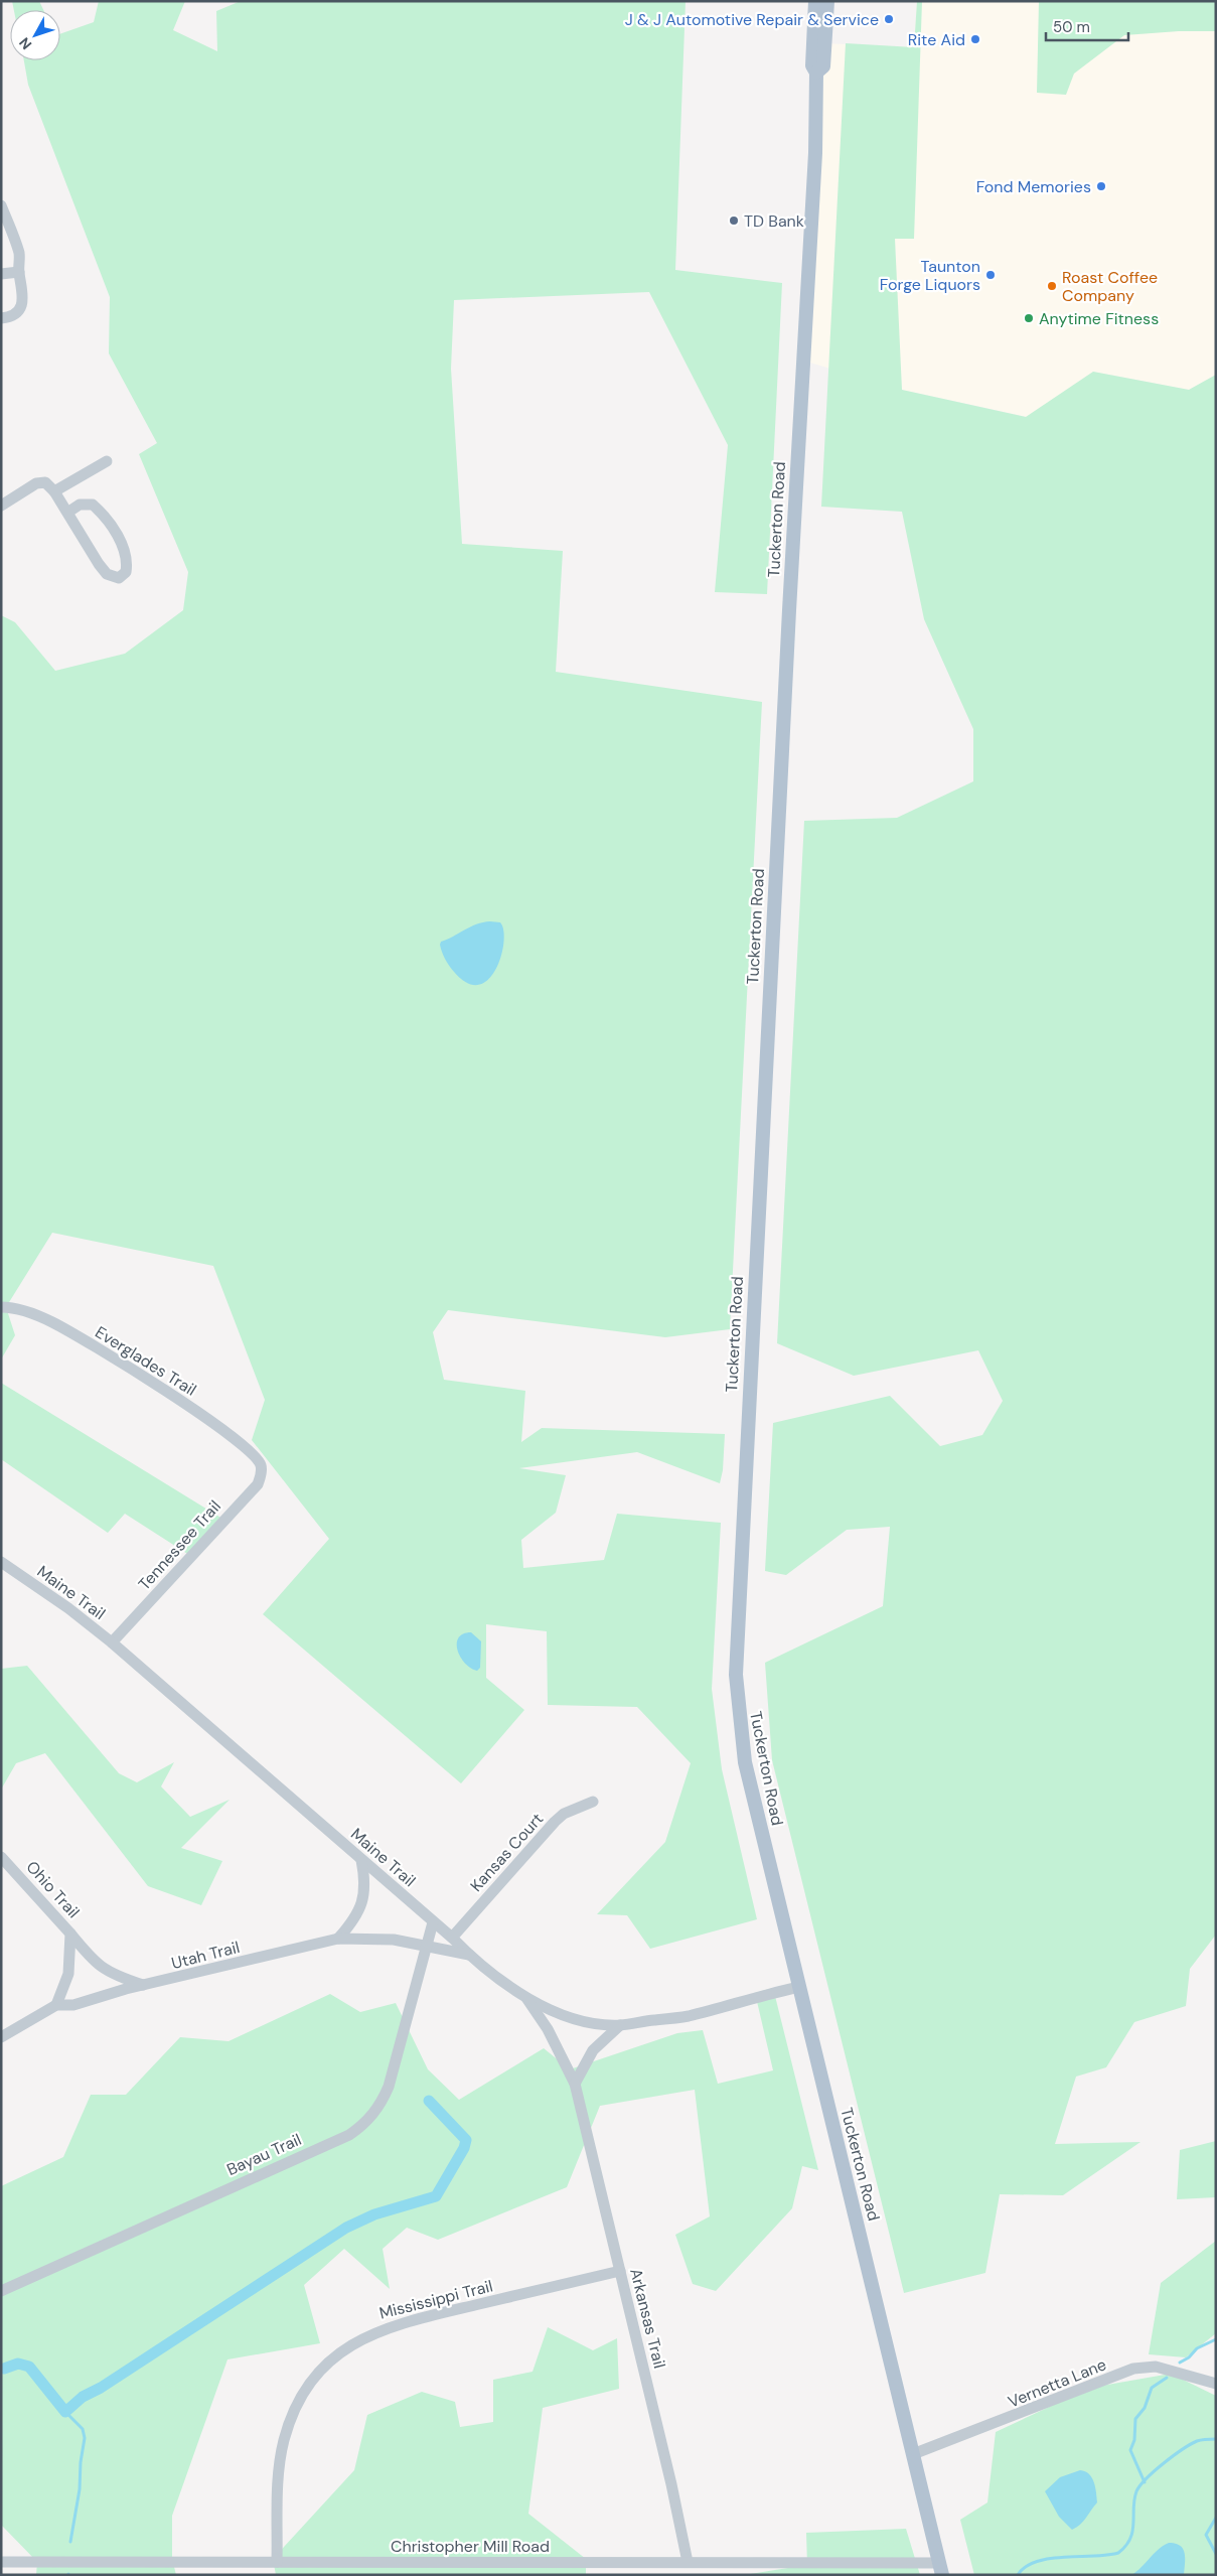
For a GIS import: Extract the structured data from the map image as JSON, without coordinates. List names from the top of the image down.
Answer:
{
  "streets": {
    "main road": ["Tuckerton Road"],
    "street": [
      "Everglades Trail",
      "Tennessee Trail",
      "Maine Trail",
      "Kansas Court",
      "Ohio Trail",
      "Utah Trail",
      "Bayau Trail",
      "Mississippi Trail",
      "Arkansas Trail",
      "Vernetta Lane",
      "Christopher Mill Road"
    ]
  },
  "crossings": [
    ["Tuckerton Road", "Maine Trail"],
    ["Tuckerton Road", "Vernetta Lane"],
    ["Tuckerton Road", "Christopher Mill Road"],
    ["Everglades Trail", "Tennessee Trail"],
    ["Tennessee Trail", "Maine Trail"],
    ["Maine Trail", "Kansas Court"],
    ["Maine Trail", "Utah Trail"],
    ["Maine Trail", "Arkansas Trail"],
    ["Ohio Trail", "Utah Trail"],
    ["Utah Trail", "Bayau Trail"],
    ["Mississippi Trail", "Arkansas Trail"],
    ["Mississippi Trail", "Christopher Mill Road"],
    ["Arkansas Trail", "Christopher Mill Road"]
  ],
  "places": [
    "J & J Automotive Repair & Service",
    "Rite Aid",
    "Fond Memories",
    "TD Bank",
    "Taunton Forge Liquors",
    "Roast Coffee Company",
    "Anytime Fitness"
  ],
  "scale_bar": "50 m",
  "north": "bottom left"
}
